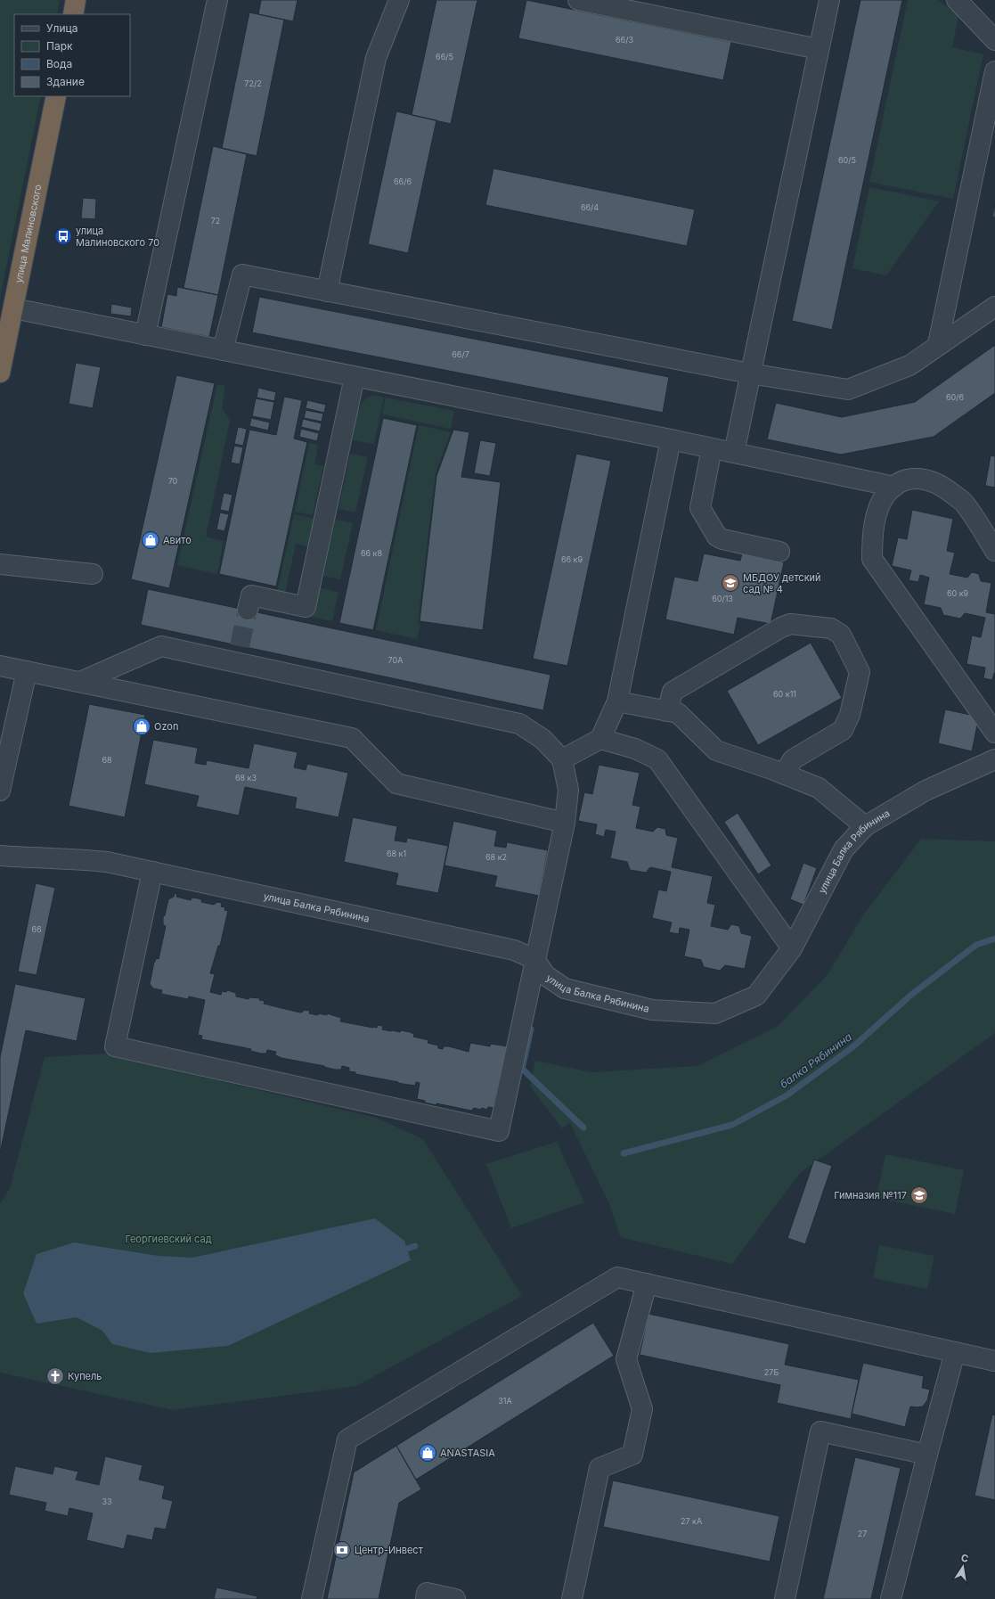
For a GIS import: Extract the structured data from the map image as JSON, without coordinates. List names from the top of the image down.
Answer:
{
  "streets": {
    "highway": ["улица Малиновского"],
    "street": ["улица Балка Рябинина"]
  },
  "water": ["балка Рябинина"],
  "parks": ["Георгиевский сад"],
  "places": {
    "bus stop": ["улица Малиновского 70"],
    "shop": ["Авито", "Ozon", "ANASTASIA"],
    "school or university": ["МБДОУ детский сад № 4", "Гимназия №117"],
    "church": ["Купель"],
    "bank": ["Центр-Инвест"]
  },
  "house_numbers": [
    "66/3",
    "66/5",
    "72/2",
    "60/5",
    "66/6",
    "66/4",
    "72",
    "66/7",
    "60/6",
    "70",
    "66 к8",
    "66 к9",
    "60 к9",
    "60/13",
    "70А",
    "60 к11",
    "68",
    "68 к3",
    "68 к1",
    "68 к2",
    "66",
    "27Б",
    "31А",
    "33",
    "27 кА",
    "27"
  ],
  "legend": [
    "Улица",
    "Парк",
    "Вода",
    "Здание"
  ],
  "north": "top"
}
